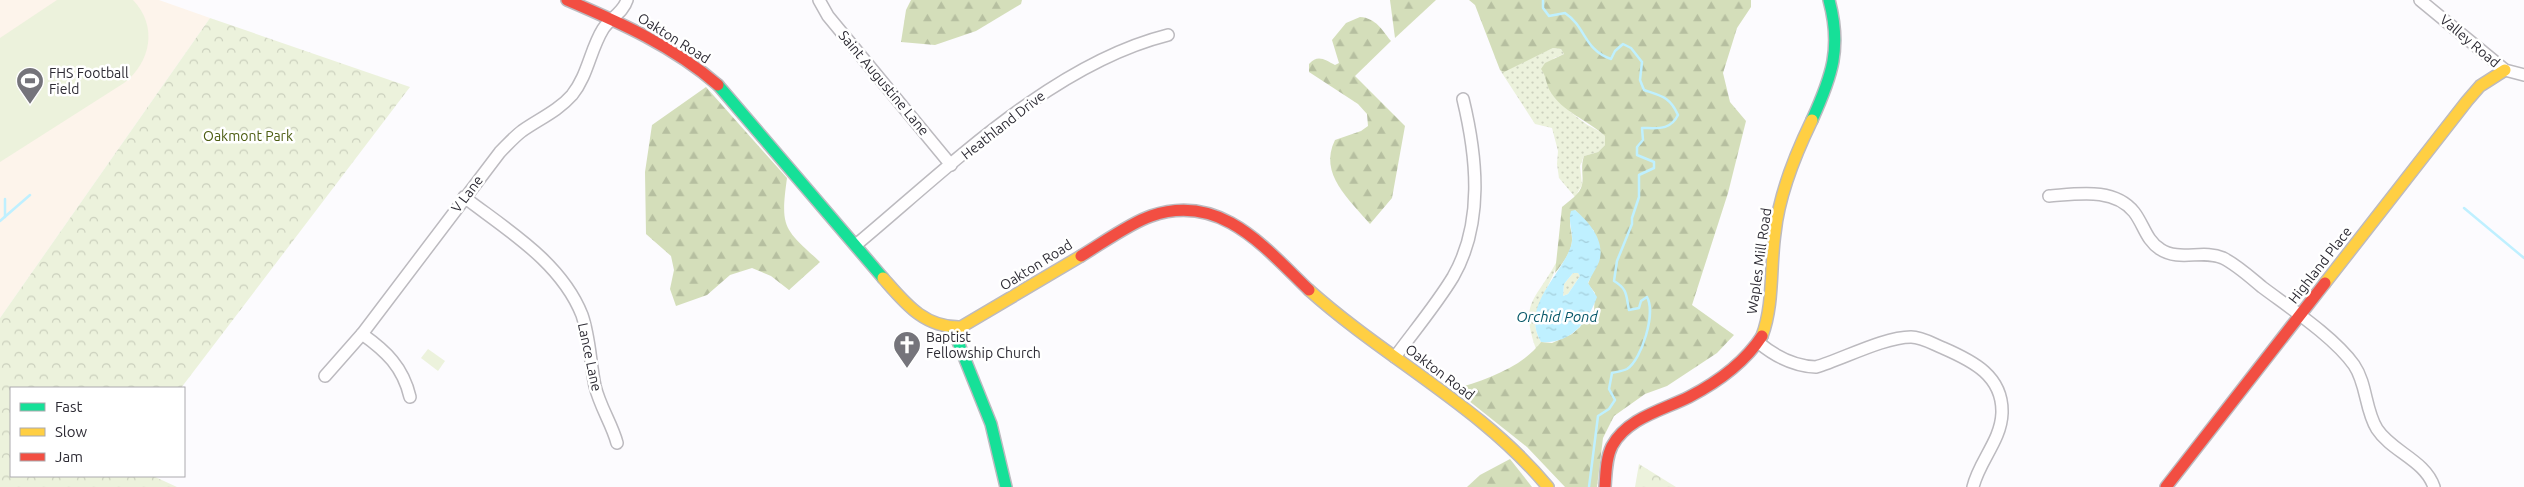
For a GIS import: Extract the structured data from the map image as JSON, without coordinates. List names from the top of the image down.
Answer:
{
  "streets": {
    "street": [
      "Oakton Road",
      "Valley Road",
      "Saint Augustine Lane",
      "Heathland Drive",
      "V Lane",
      "Waples Mill Road",
      "Highland Place",
      "Lance Lane"
    ]
  },
  "crossings": [
    ["Oakton Road", "Heathland Drive"],
    ["Oakton Road", "V Lane"],
    ["Valley Road", "Highland Place"],
    ["Saint Augustine Lane", "Heathland Drive"],
    ["V Lane", "Lance Lane"]
  ],
  "water": ["Orchid Pond"],
  "parks": ["Oakmont Park"],
  "places": {
    "sports": ["FHS Football Field"],
    "church": ["Baptist Fellowship Church"]
  },
  "legend": ["Fast", "Slow", "Jam"]
}
